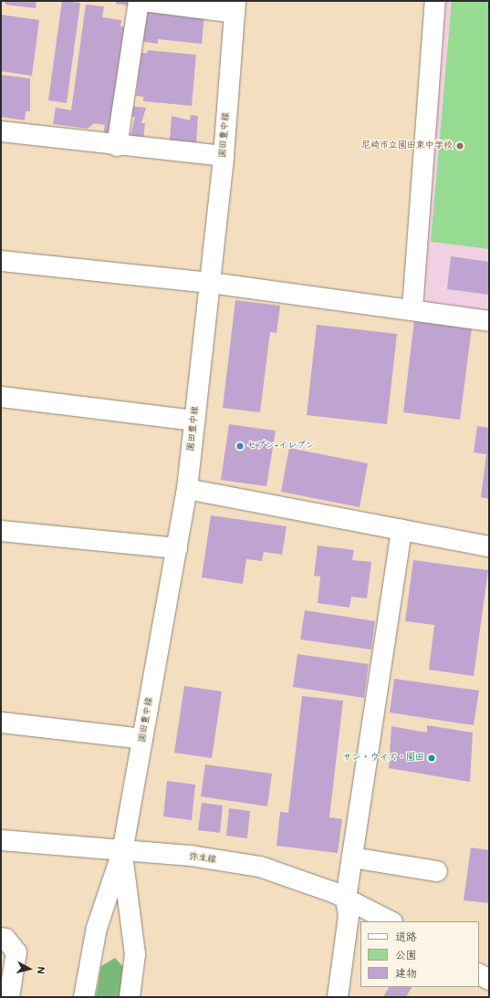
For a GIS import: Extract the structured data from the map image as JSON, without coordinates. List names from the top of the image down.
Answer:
{
  "streets": {
    "street": ["園田豊中線", "弥生線"]
  },
  "crossings": [
    ["園田豊中線", "弥生線"]
  ],
  "places": ["尼崎市立園田東中学校", "セブン-イレブン", "サン・ウイズ・園田"],
  "legend": ["道路", "公園", "建物"],
  "north": "right"
}
